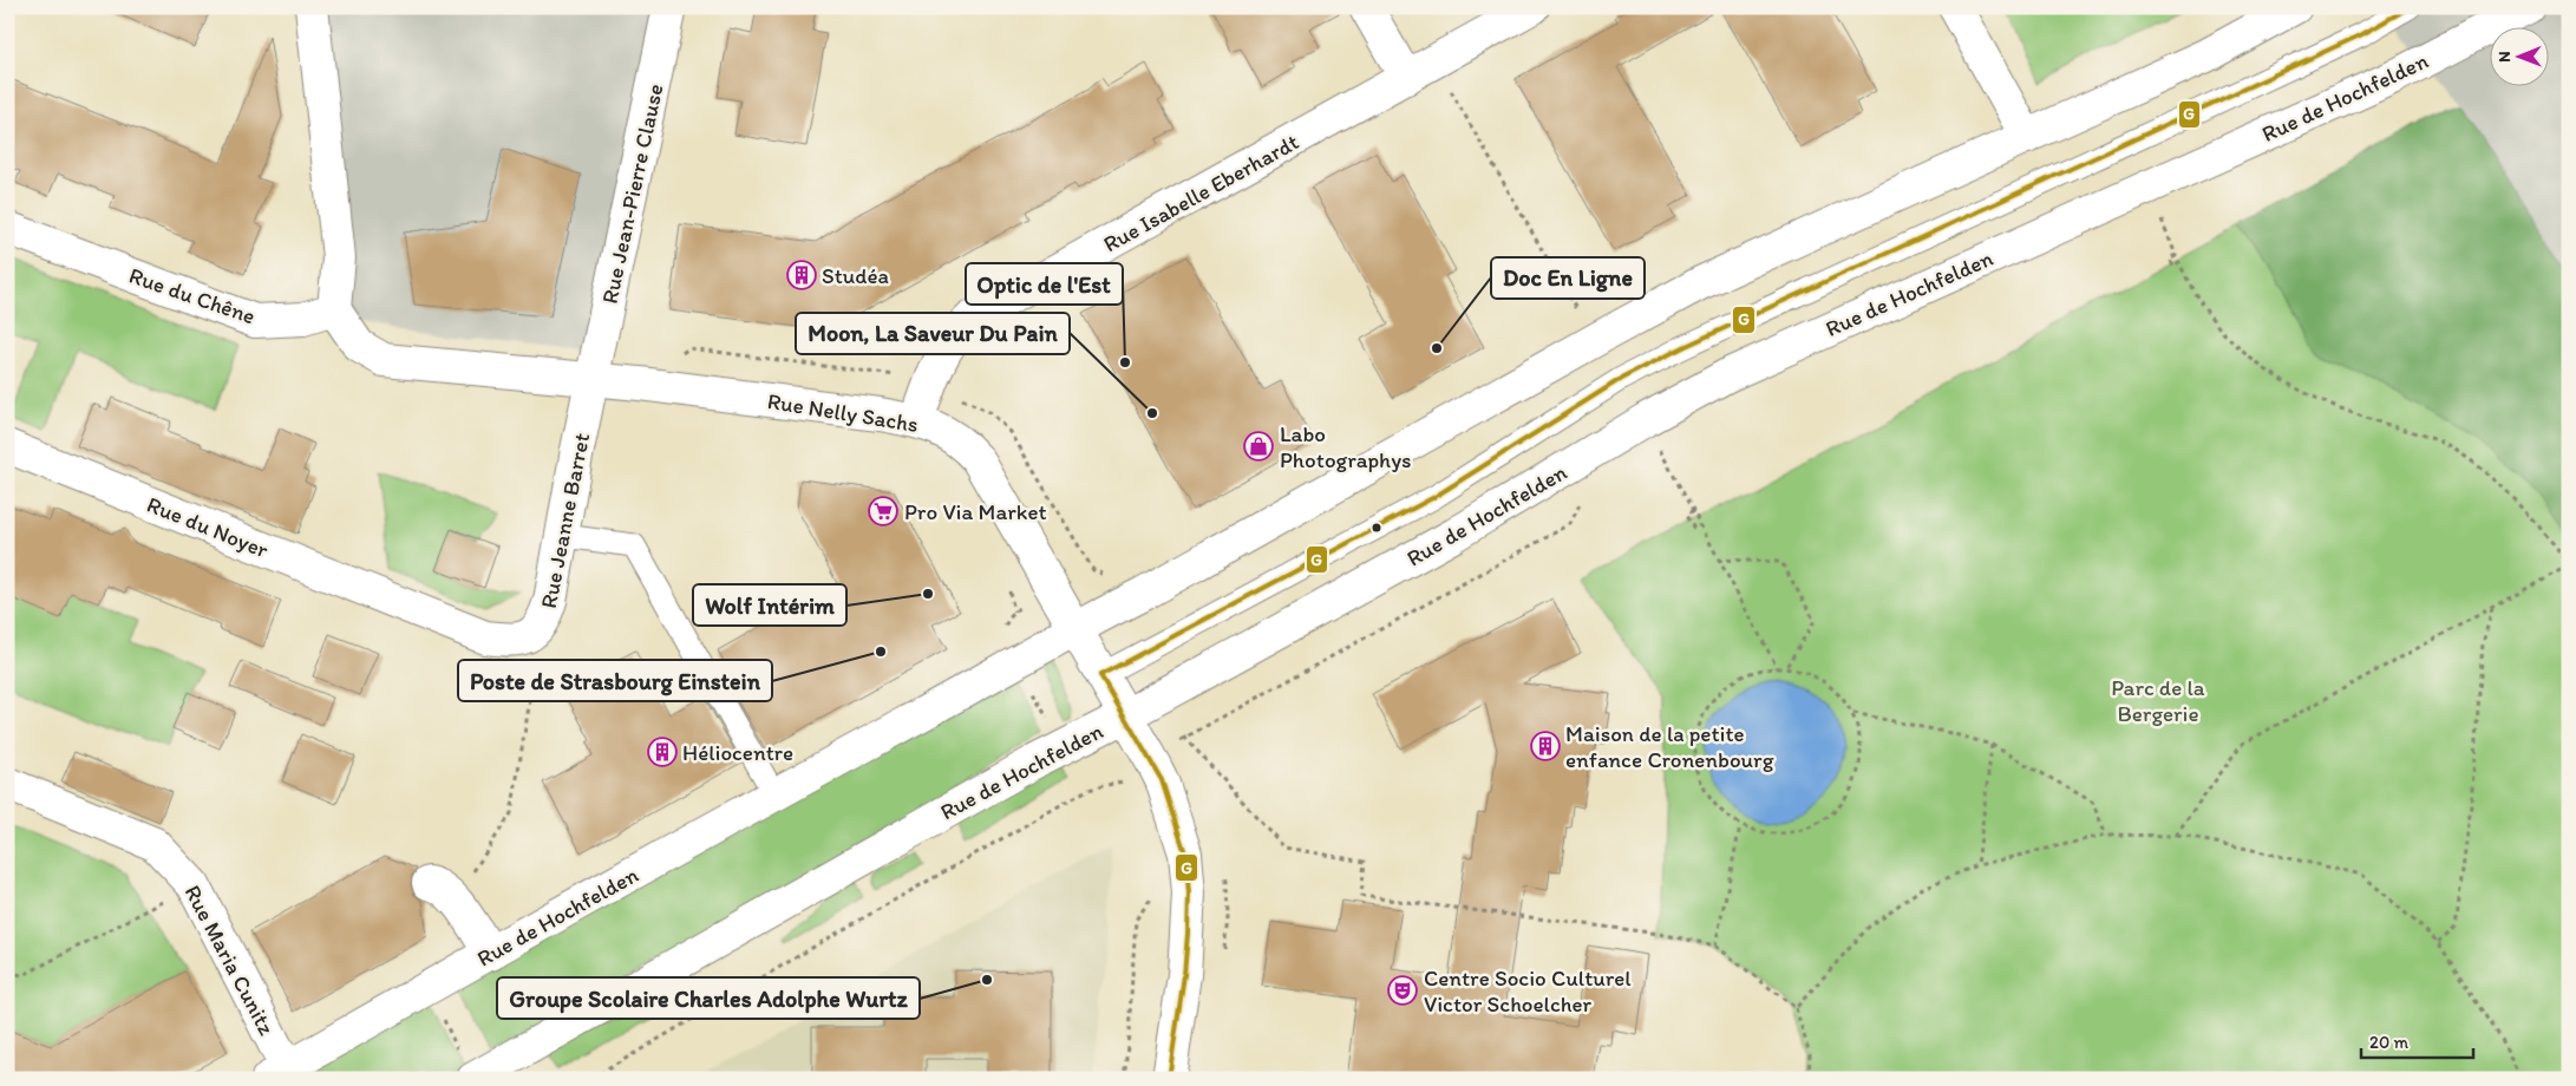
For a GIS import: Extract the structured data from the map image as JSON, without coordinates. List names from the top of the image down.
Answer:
{
  "streets": {
    "street": [
      "Rue de Hochfelden",
      "Rue Isabelle Eberhardt",
      "Rue Jean-Pierre Clause",
      "Rue du Chêne",
      "Rue Nelly Sachs",
      "Rue Jeanne Barret",
      "Rue du Noyer",
      "Rue Maria Cunitz"
    ]
  },
  "crossings": [
    ["Rue de Hochfelden", "Rue Nelly Sachs"],
    ["Rue de Hochfelden", "Rue Maria Cunitz"],
    ["Rue Isabelle Eberhardt", "Rue Nelly Sachs"],
    ["Rue Jean-Pierre Clause", "Rue Nelly Sachs"],
    ["Rue Jean-Pierre Clause", "Rue Jeanne Barret"],
    ["Rue Nelly Sachs", "Rue Jeanne Barret"],
    ["Rue Jeanne Barret", "Rue du Noyer"]
  ],
  "parks": ["Parc de la Bergerie"],
  "places": {
    "building": ["Studéa", "Maison de la petite enfance Cronenbourg", "Héliocentre"],
    "other": [
      "Doc En Ligne",
      "Optic de l'Est",
      "Moon, La Saveur Du Pain",
      "Wolf Intérim",
      "Poste de Strasbourg Einstein",
      "Groupe Scolaire Charles Adolphe Wurtz"
    ],
    "shop": ["Labo Photographys"],
    "supermarket": ["Pro Via Market"],
    "theatre": ["Centre Socio Culturel Victor Schoelcher"]
  },
  "lines": ["transit line G"],
  "scale_bar": "20 m",
  "north": "left"
}
